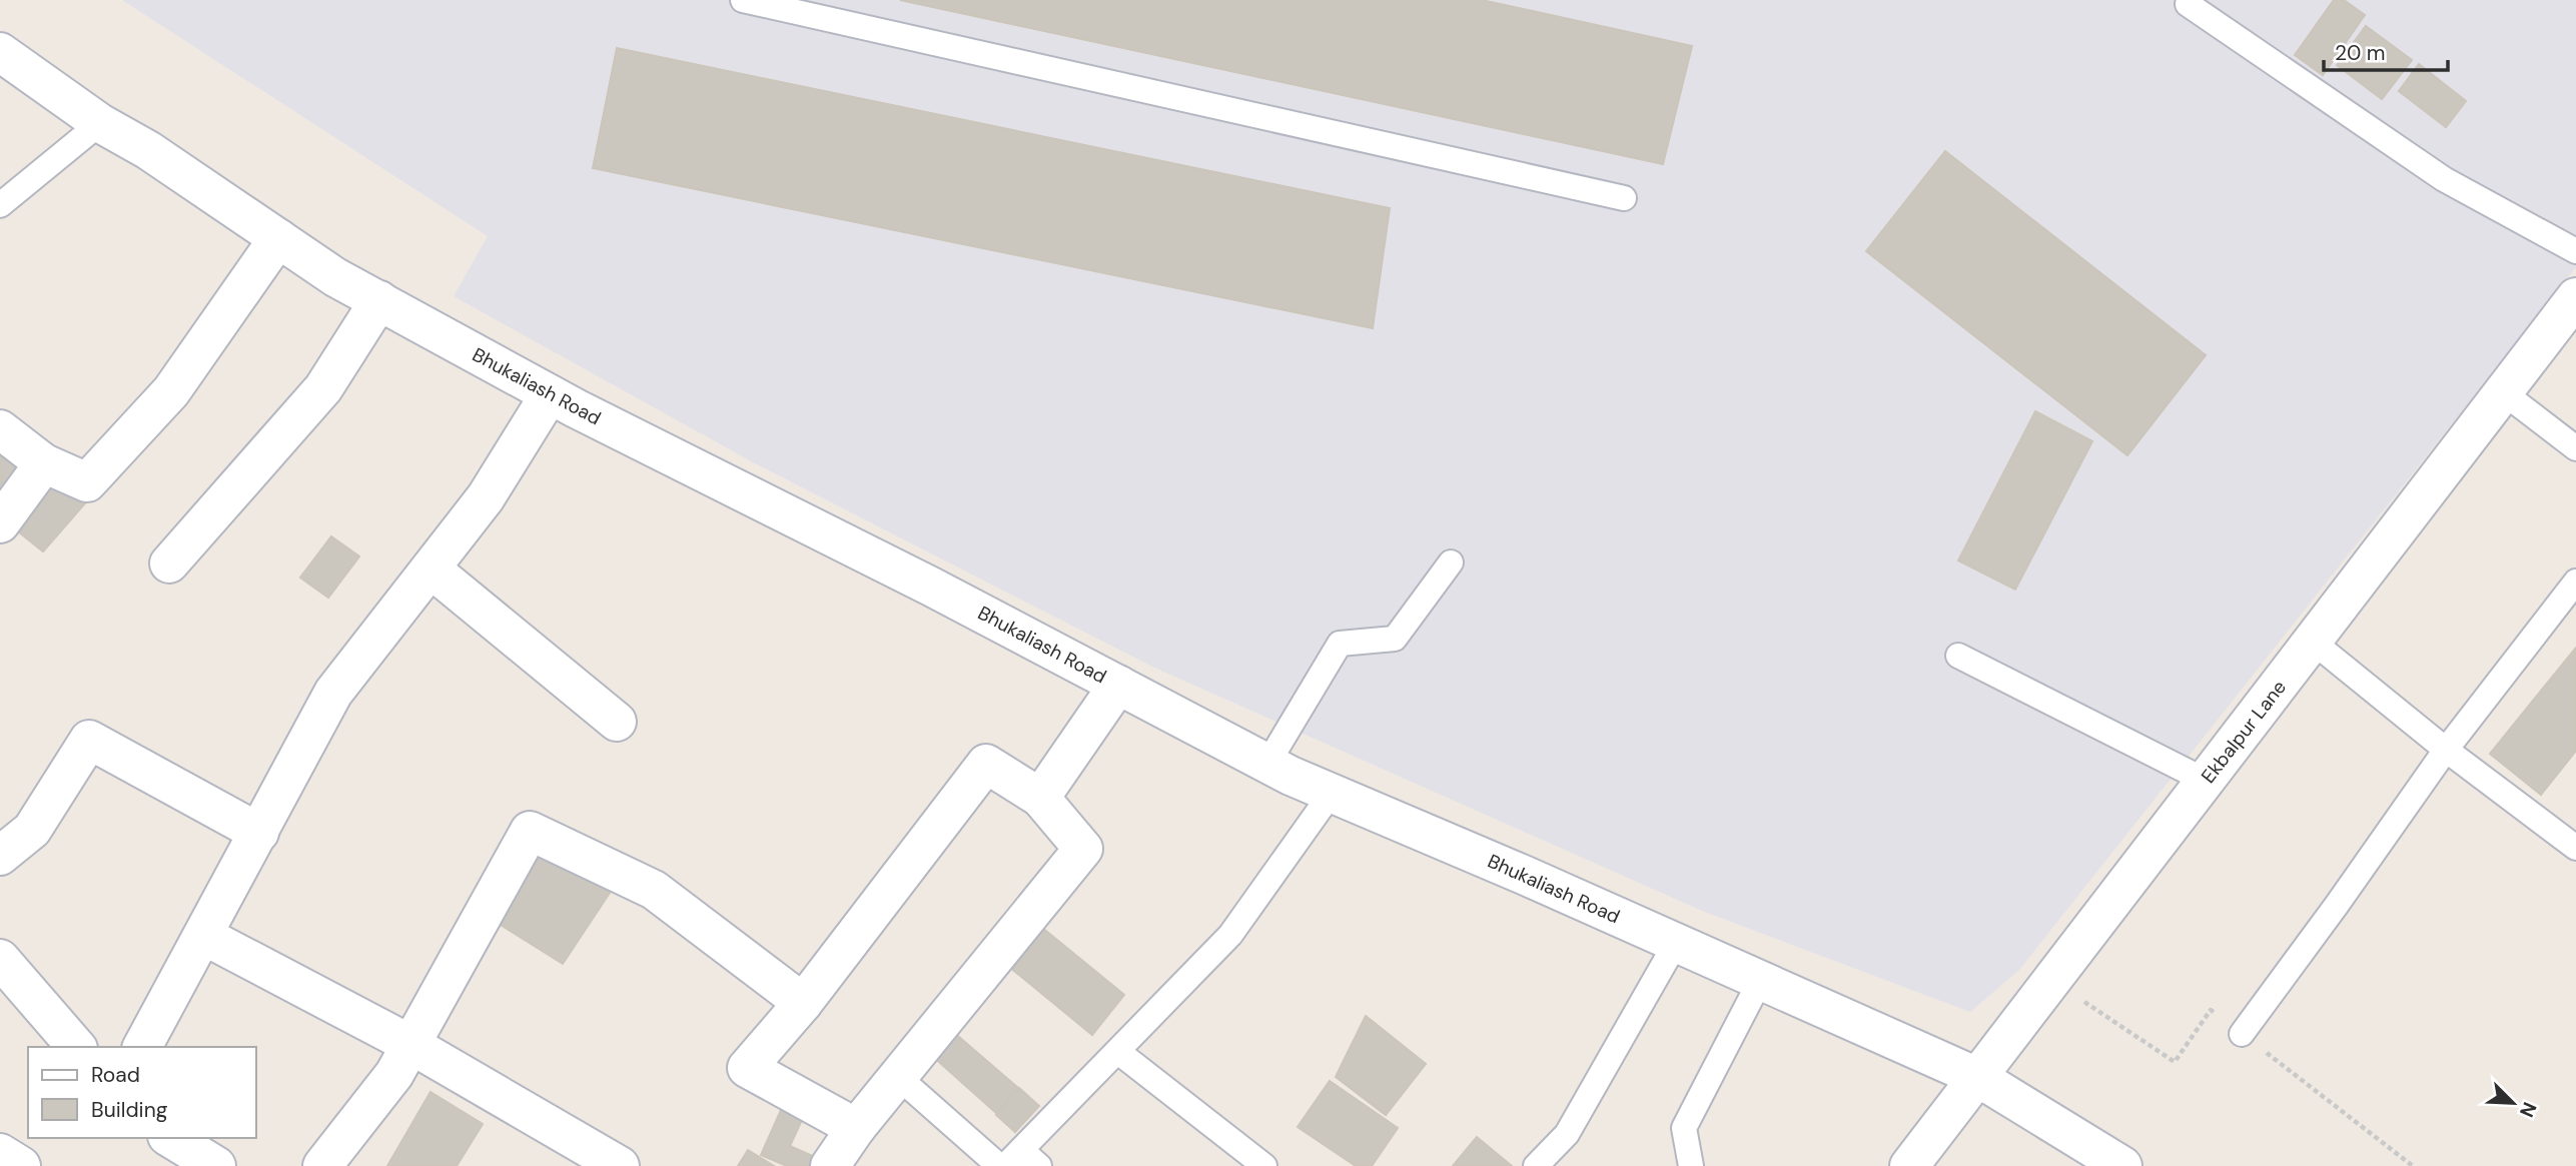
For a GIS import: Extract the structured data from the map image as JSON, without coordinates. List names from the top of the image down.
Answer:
{
  "streets": {
    "street": ["Bhukaliash Road", "Ekbalpur Lane"]
  },
  "crossings": [
    ["Bhukaliash Road", "Ekbalpur Lane"]
  ],
  "legend": ["Road", "Building"],
  "scale_bar": "20 m",
  "north": "bottom right"
}
